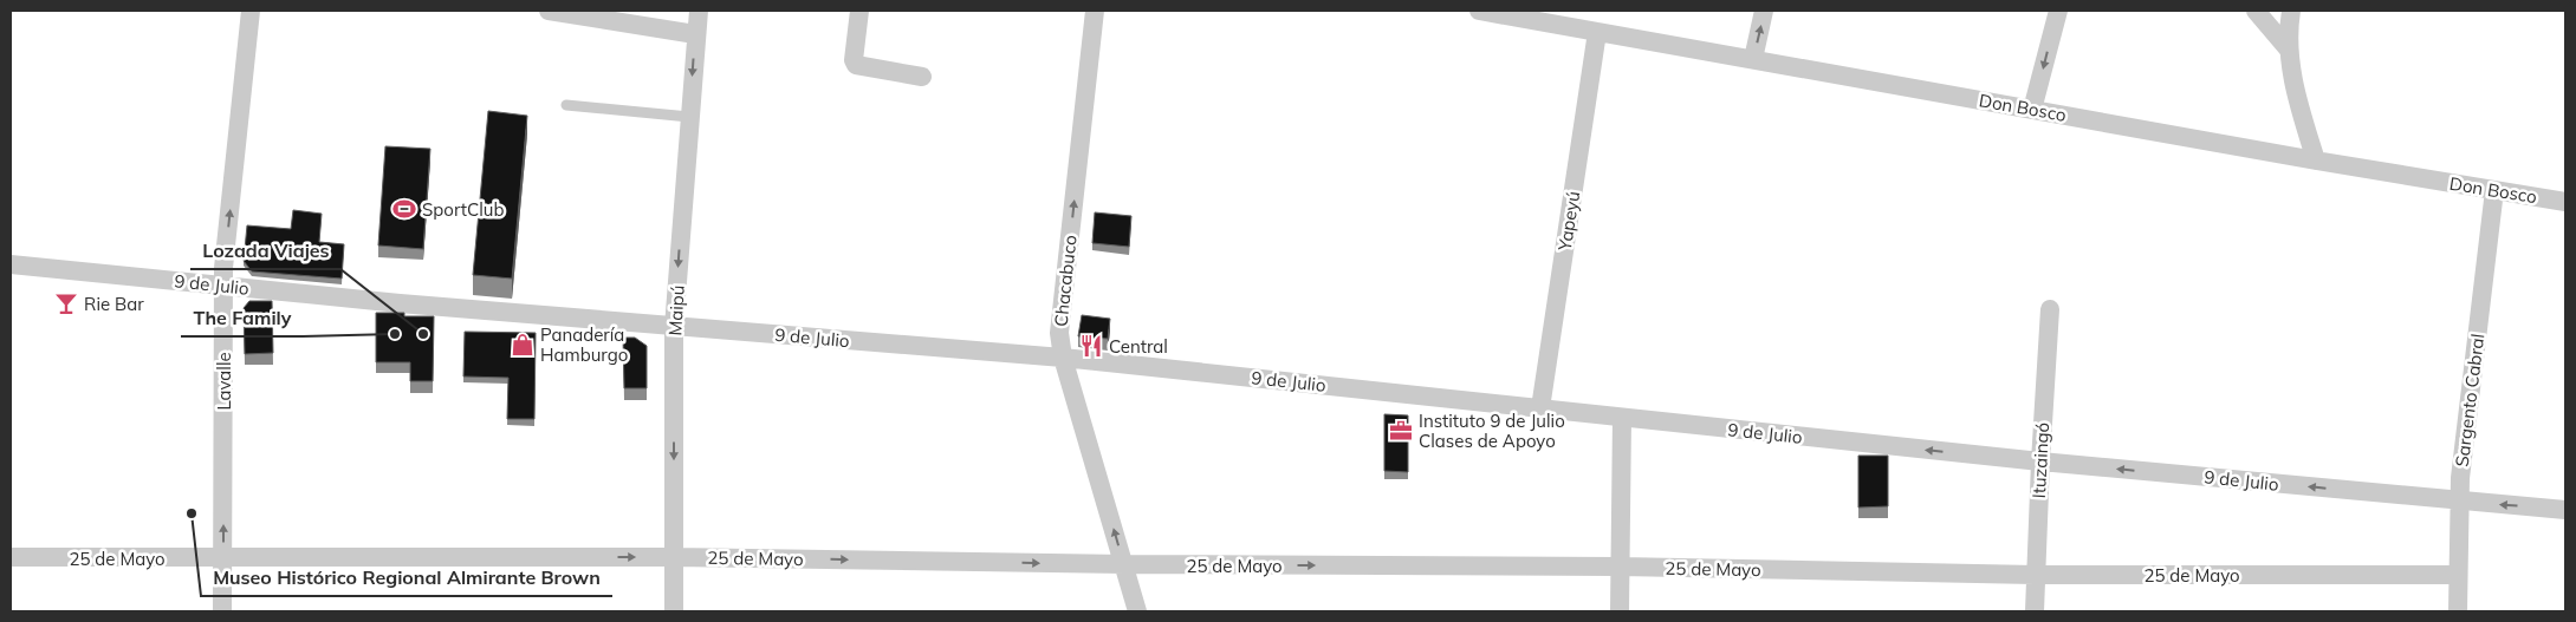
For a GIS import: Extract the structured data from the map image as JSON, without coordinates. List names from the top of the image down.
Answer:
{
  "streets": {
    "street": [
      "Don Bosco",
      "Yapeyú",
      "Chacabuco",
      "9 de Julio",
      "Maipú",
      "Lavalle",
      "Sargento Cabral",
      "Ituzaingó",
      "25 de Mayo"
    ]
  },
  "crossings": [
    ["Don Bosco", "Yapeyú"],
    ["Don Bosco", "Sargento Cabral"],
    ["Yapeyú", "9 de Julio"],
    ["Chacabuco", "9 de Julio"],
    ["Chacabuco", "25 de Mayo"],
    ["9 de Julio", "Maipú"],
    ["9 de Julio", "Lavalle"],
    ["9 de Julio", "Sargento Cabral"],
    ["9 de Julio", "Ituzaingó"],
    ["Maipú", "25 de Mayo"],
    ["Lavalle", "25 de Mayo"],
    ["Sargento Cabral", "25 de Mayo"],
    ["Ituzaingó", "25 de Mayo"]
  ],
  "one_way": [
    "Chacabuco",
    "9 de Julio",
    "Maipú",
    "Lavalle",
    "25 de Mayo"
  ],
  "places": {
    "sports": ["SportClub"],
    "bar": ["Rie Bar"],
    "other": ["The Family", "Lozada Viajes", "Museo Histórico Regional Almirante Brown"],
    "shop": ["Panadería Hamburgo"],
    "restaurant": ["Central"],
    "office": ["Instituto 9 de Julio Clases de Apoyo"]
  }
}
